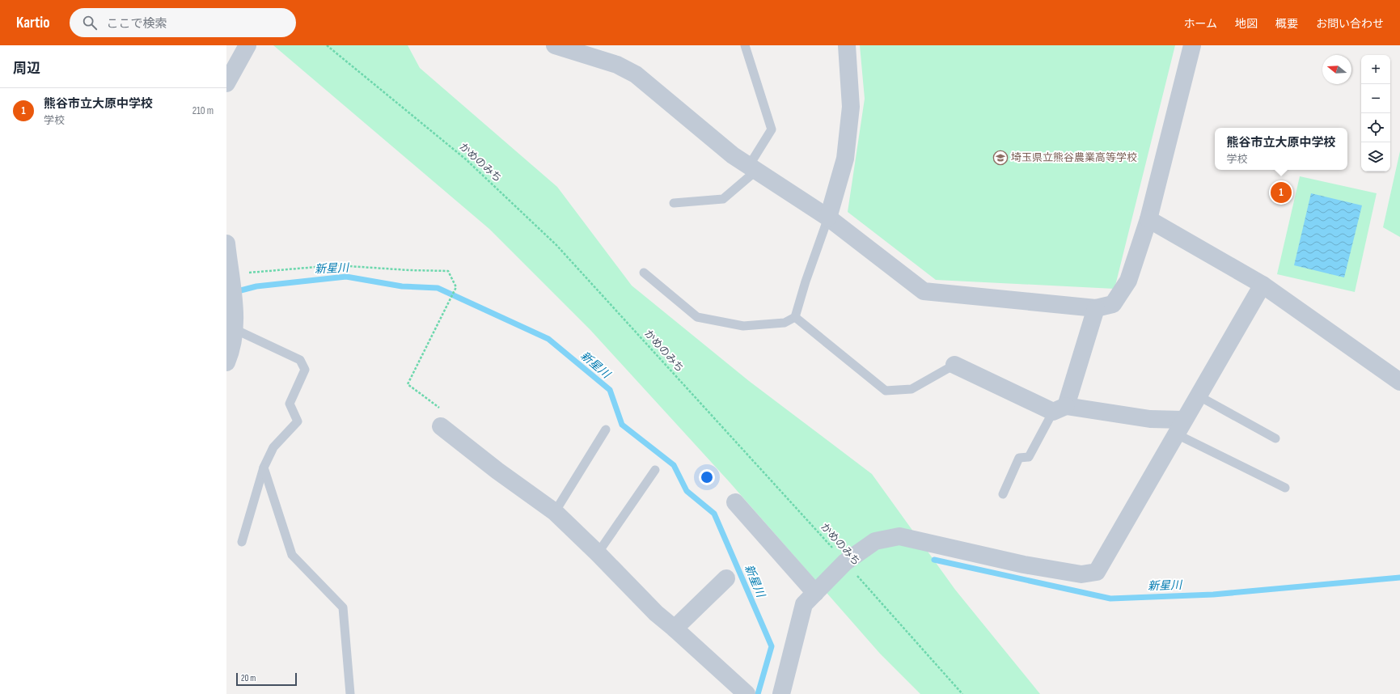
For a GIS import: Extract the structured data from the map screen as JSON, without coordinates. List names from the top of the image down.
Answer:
{
  "streets": {
    "path": ["かめのみち"]
  },
  "water": ["新星川"],
  "places": {
    "school or university": ["埼玉県立熊谷農業高等学校"]
  },
  "scale_bar": "20 m",
  "north": "left",
  "page": {
    "header": "Kartio",
    "search": "ここで検索",
    "nav": [
      "ホーム",
      "地図",
      "概要",
      "お問い合わせ"
    ],
    "heading": "周辺",
    "map_buttons": ["+", "−"],
    "list": [
      {
        "mark": "1",
        "name": "熊谷市立大原中学校",
        "note": "学校",
        "value": "210 m"
      }
    ],
    "popup": ["熊谷市立大原中学校", "学校"],
    "pins": "1",
    "scale": "20 m"
  }
}
